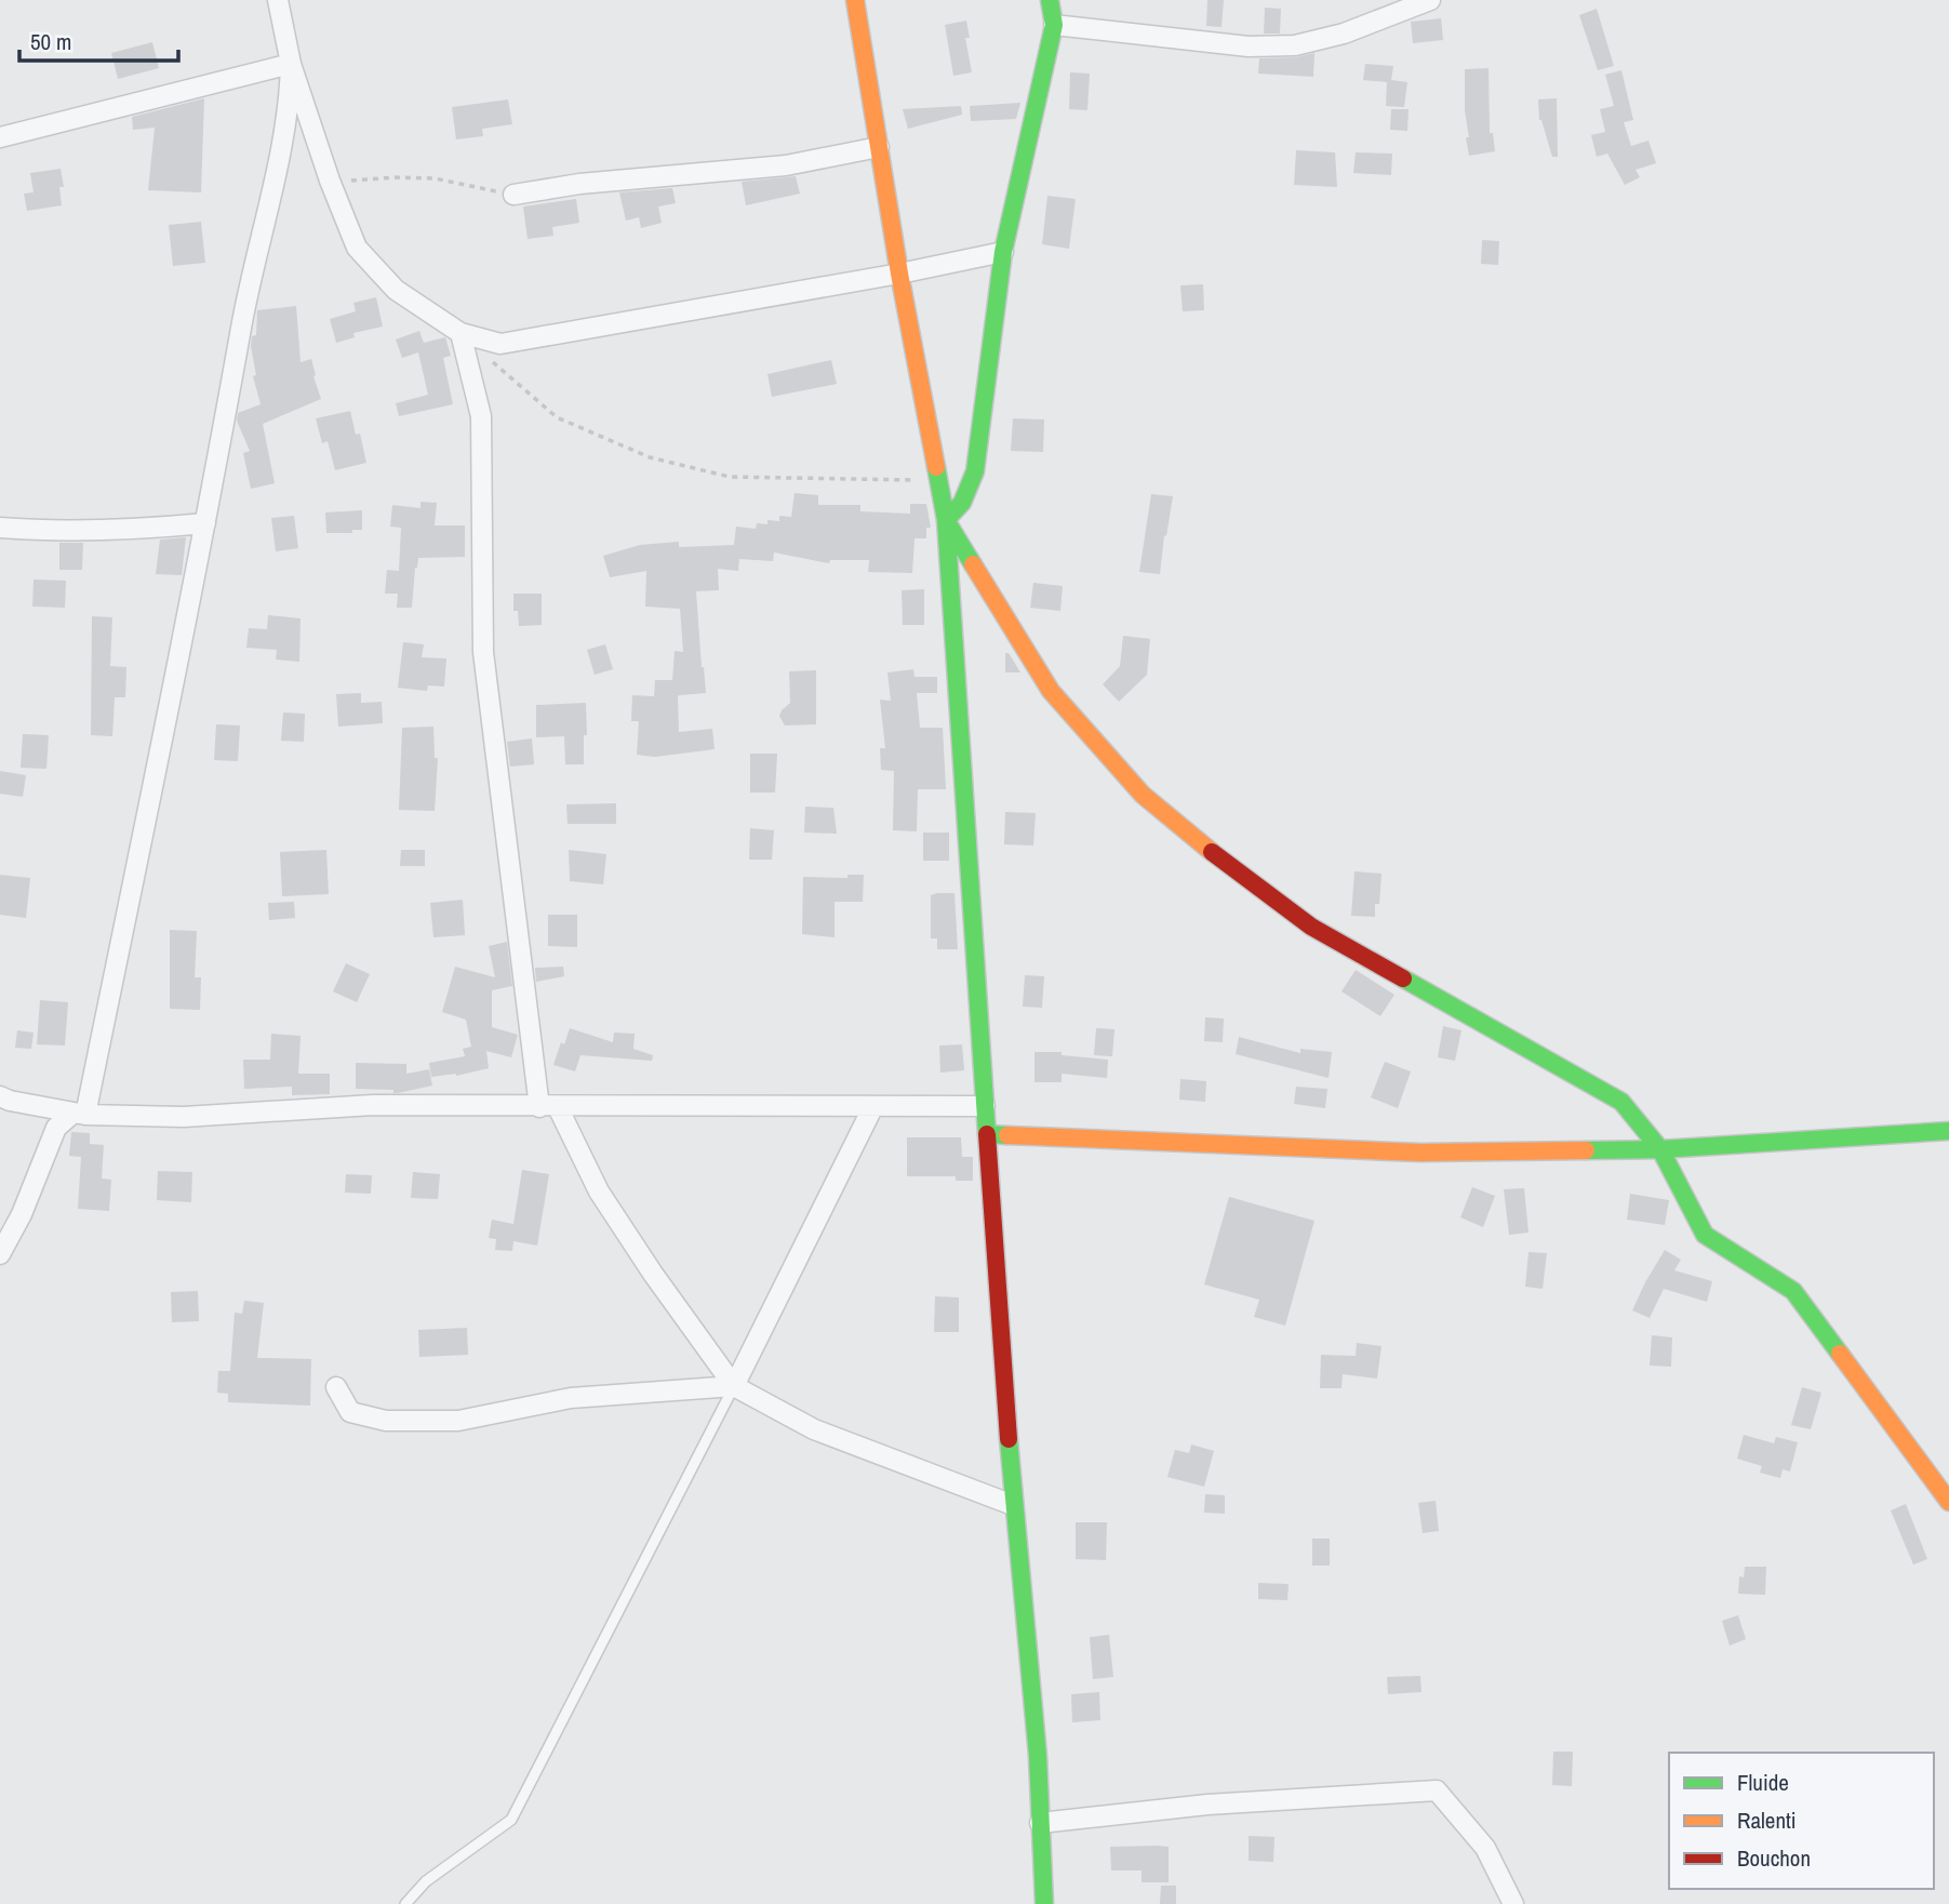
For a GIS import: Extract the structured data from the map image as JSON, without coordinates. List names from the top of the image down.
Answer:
{
  "legend": ["Fluide", "Ralenti", "Bouchon"],
  "scale_bar": "50 m"
}
